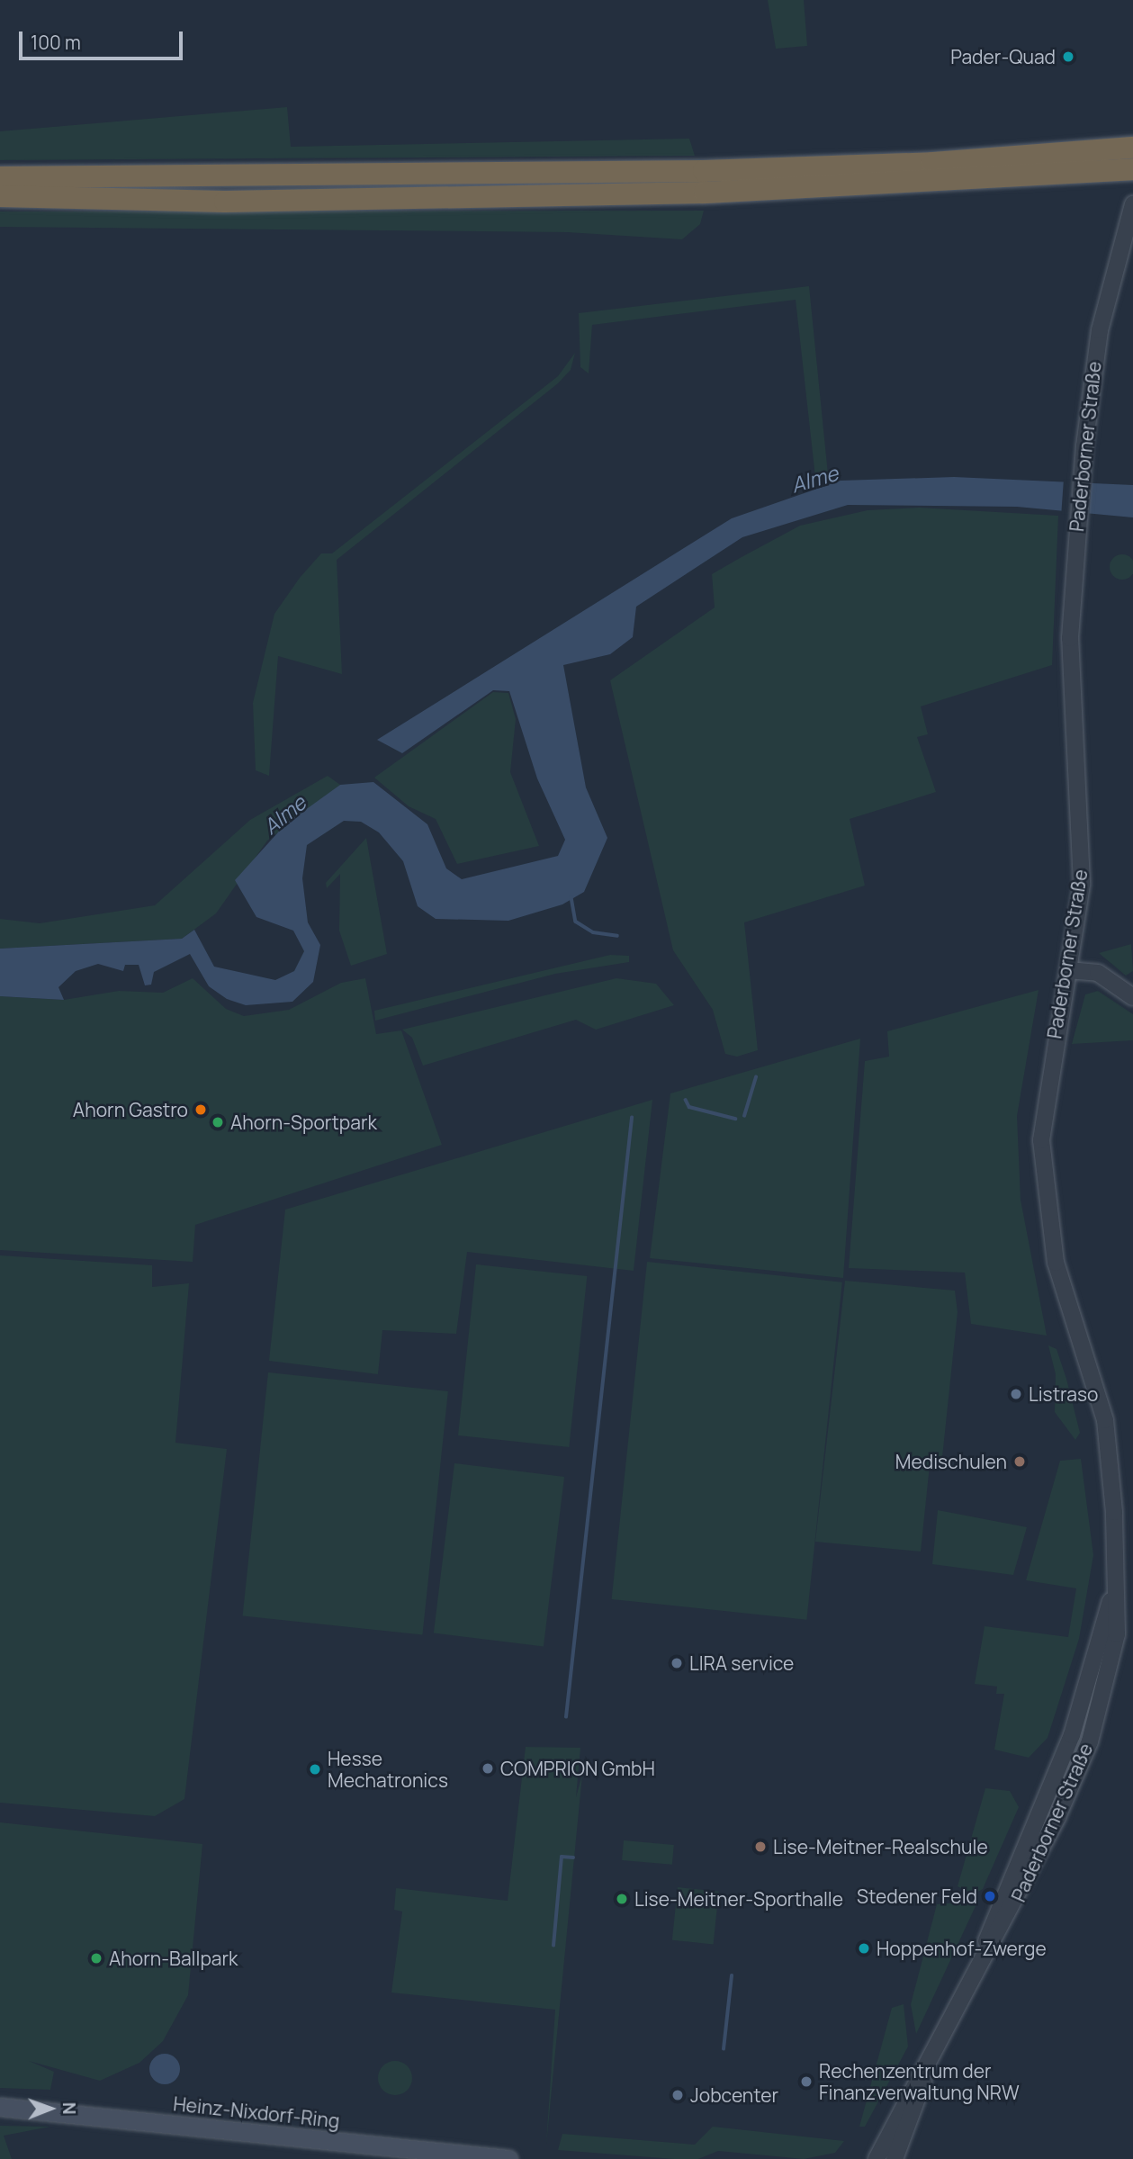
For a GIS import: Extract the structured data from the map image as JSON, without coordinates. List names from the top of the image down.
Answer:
{
  "streets": {
    "main road": ["Heinz-Nixdorf-Ring"],
    "street": ["Paderborner Straße"]
  },
  "water": ["Alme"],
  "places": [
    "Pader-Quad",
    "Ahorn Gastro",
    "Ahorn-Sportpark",
    "Listraso",
    "Medischulen",
    "LIRA service",
    "COMPRION GmbH",
    "Hesse Mechatronics",
    "Lise-Meitner-Realschule",
    "Stedener Feld",
    "Lise-Meitner-Sporthalle",
    "Hoppenhof-Zwerge",
    "Ahorn-Ballpark",
    "Rechenzentrum der Finanzverwaltung NRW",
    "Jobcenter"
  ],
  "scale_bar": "100 m",
  "north": "right"
}
